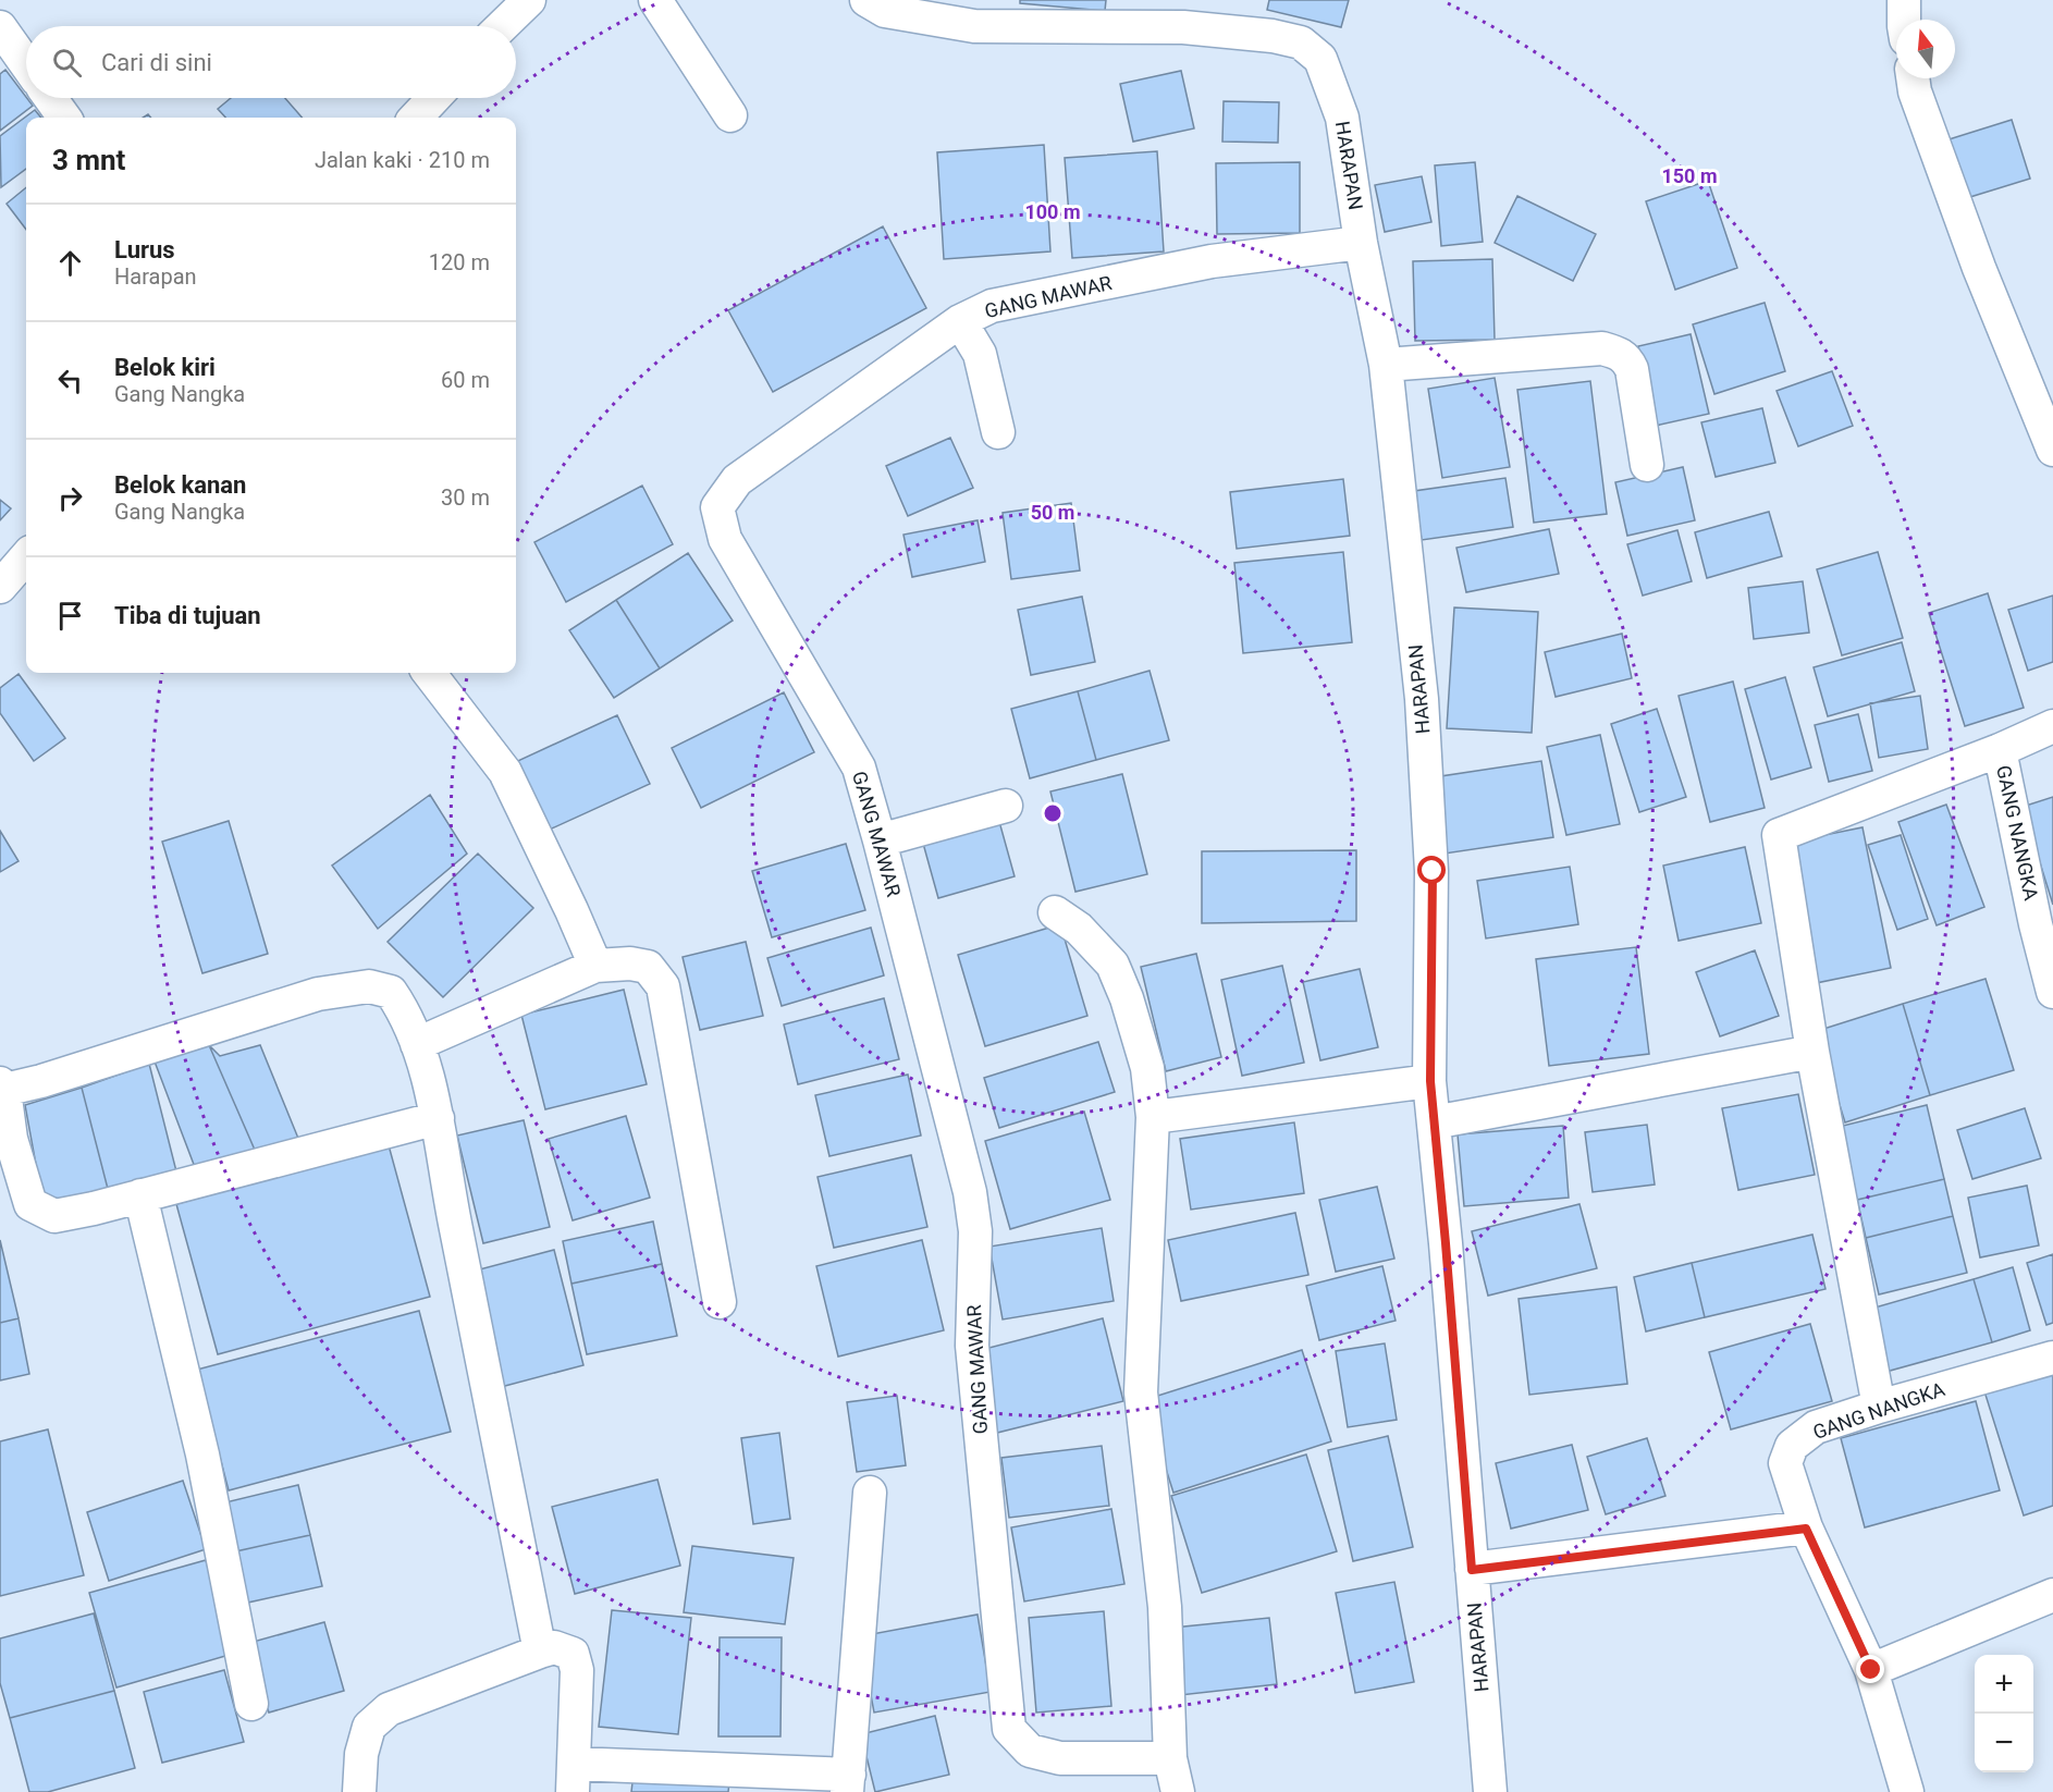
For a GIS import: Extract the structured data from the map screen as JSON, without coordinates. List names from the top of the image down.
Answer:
{
  "streets": {
    "street": ["HARAPAN", "GANG MAWAR", "GANG NANGKA"]
  },
  "crossings": [
    ["HARAPAN", "GANG MAWAR"]
  ],
  "north": "top",
  "page": {
    "search": "Cari di sini",
    "heading": ["3 mnt", "Jalan kaki · 210 m"],
    "list": [
      ["Lurus", "Harapan", "120 m"],
      ["Belok kiri", "Gang Nangka", "60 m"],
      ["Belok kanan", "Gang Nangka", "30 m"],
      "Tiba di tujuan"
    ],
    "map_buttons": ["+", "−"]
  },
  "rings": ["150 m", "100 m", "50 m"]
}
